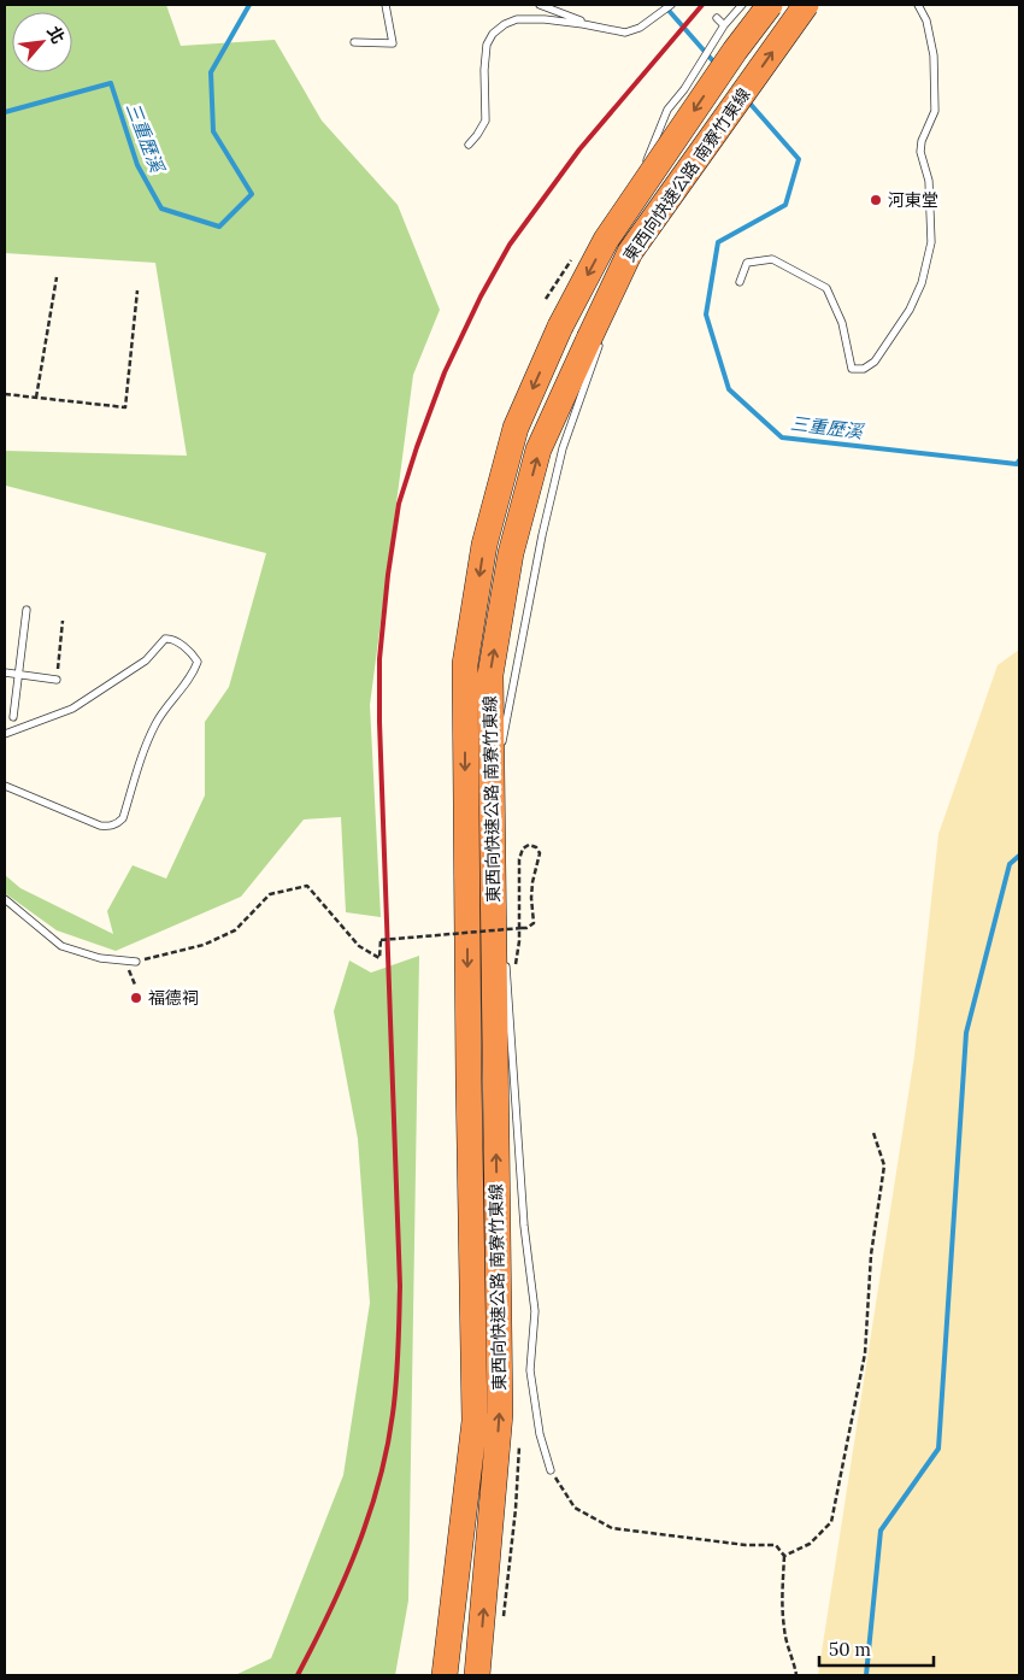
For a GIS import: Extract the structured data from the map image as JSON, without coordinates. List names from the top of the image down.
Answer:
{
  "streets": {
    "highway": ["東西向快速公路 南寮竹東線"]
  },
  "water": ["三重歷溪"],
  "places": ["河東堂", "福德祠"],
  "scale_bar": "50 m",
  "north": "top right"
}
